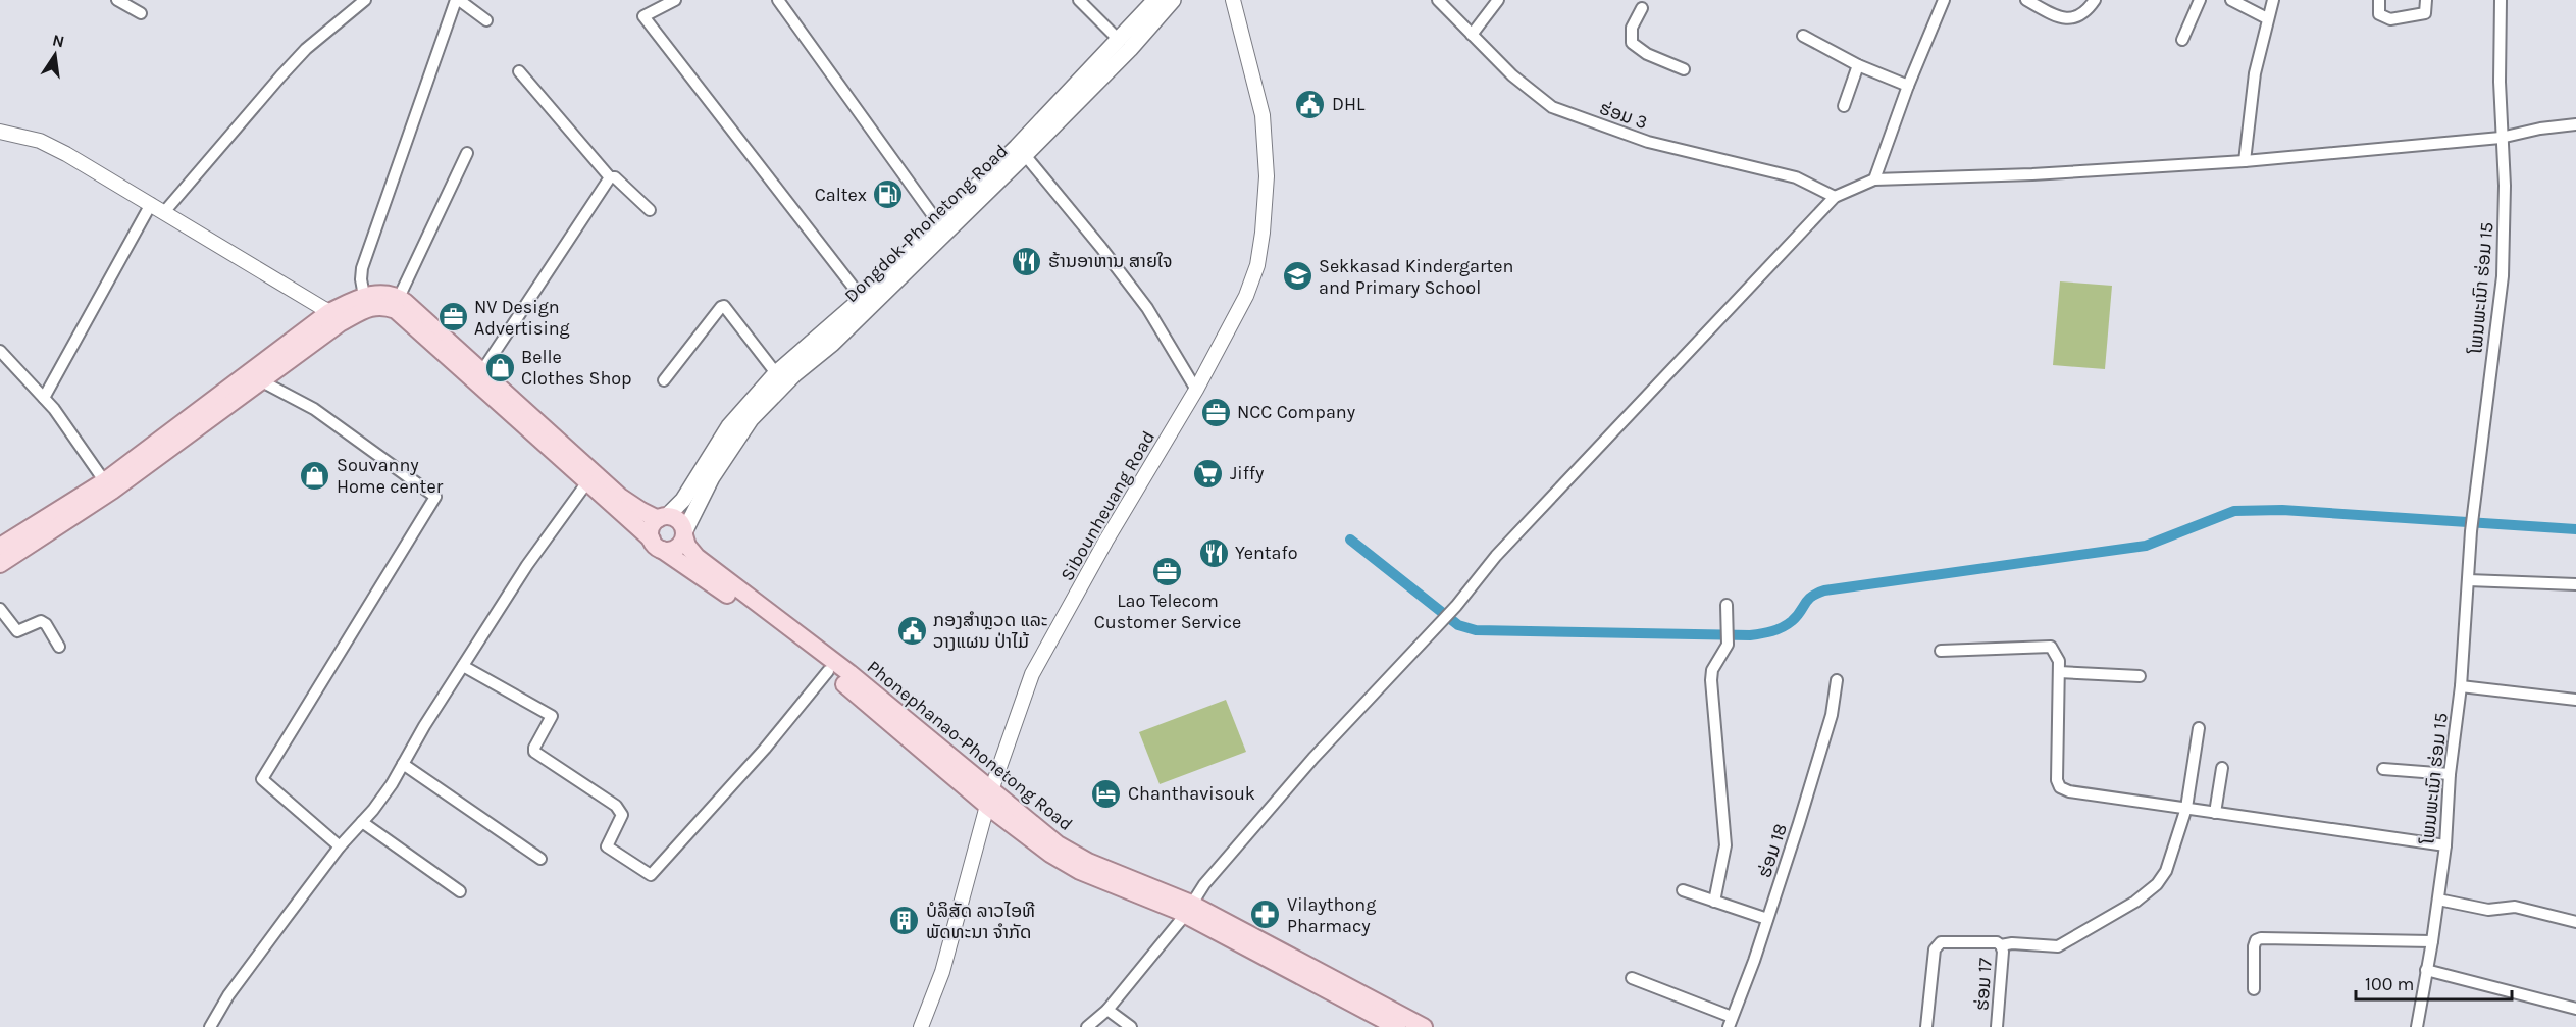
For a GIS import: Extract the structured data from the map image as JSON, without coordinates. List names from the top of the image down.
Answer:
{
  "streets": {
    "main road": ["Dongdok-Phonetong Road", "Phonephanao-Phonetong Road"],
    "street": [
      "ຮ່ອມ 3",
      "ໂພນພະເນົາ ຮ່ອມ 15",
      "Sibounheuang Road",
      "ຮ່ອມ 18",
      "ຮ່ອມ 17"
    ]
  },
  "crossings": [
    ["Sibounheuang Road", "Phonephanao-Phonetong Road"]
  ],
  "places": {
    "public building": ["DHL", "ກອງສໍາຫຼວດ ແລະ ວາງແຜນ ປ່າໄມ້"],
    "fuel station": ["Caltex"],
    "restaurant": ["ຮ້ານອາຫານ ສາຍໃຈ", "Yentafo"],
    "school or university": ["Sekkasad Kindergarten and Primary School"],
    "office": ["NV Design Advertising", "NCC Company", "Lao Telecom Customer Service"],
    "shop": ["Belle Clothes Shop", "Souvanny Home center"],
    "supermarket": ["Jiffy"],
    "hotel": ["Chanthavisouk"],
    "pharmacy": ["Vilaythong Pharmacy"],
    "building": ["ບໍລິສັດ ລາວໄອທີ ພັດທະນາ ຈຳກັດ"]
  },
  "scale_bar": "100 m",
  "north": "top"
}
